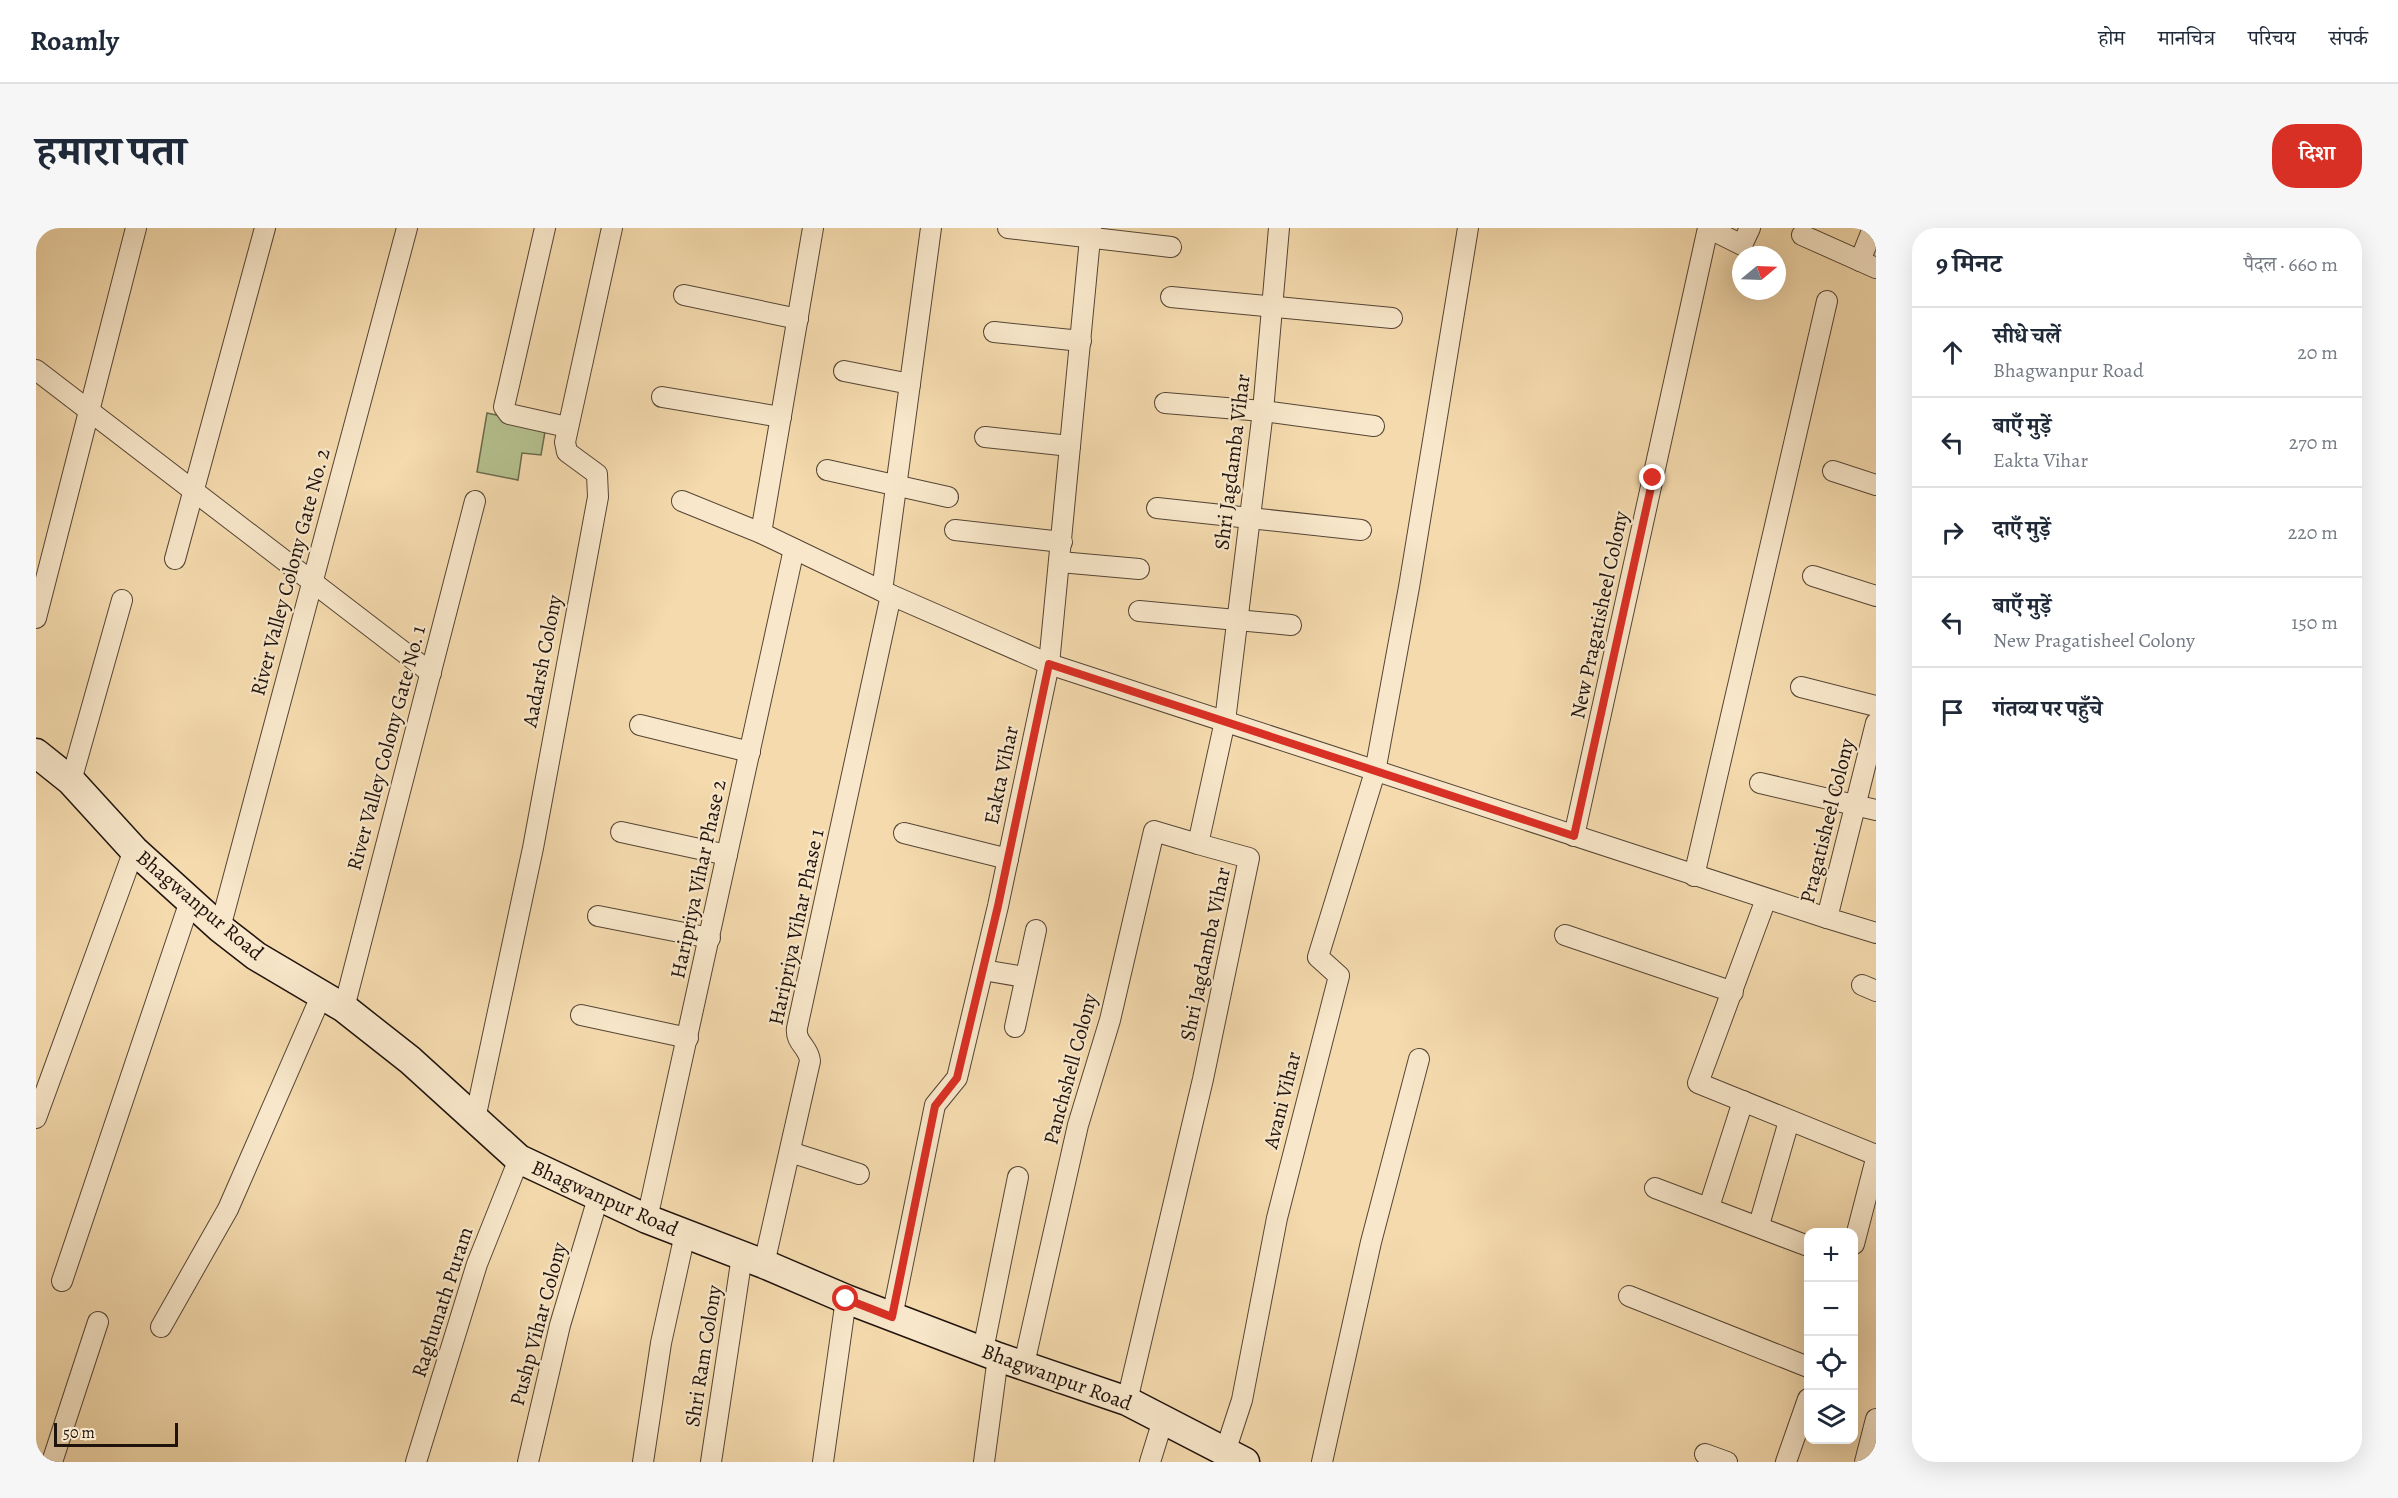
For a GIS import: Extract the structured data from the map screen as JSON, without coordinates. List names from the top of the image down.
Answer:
{
  "streets": {
    "street": [
      "Shri Jagdamba Vihar",
      "River Valley Colony Gate No. 2",
      "New Pragatisheel Colony",
      "Aadarsh Colony",
      "River Valley Colony Gate No. 1",
      "Eakta Vihar",
      "Pragatisheel Colony",
      "Haripriya Vihar Phase 2",
      "Bhagwanpur Road",
      "Haripriya Vihar Phase 1",
      "Panchshell Colony",
      "Avani Vihar",
      "Raghunath Puram",
      "Pushp Vihar Colony",
      "Shri Ram Colony"
    ]
  },
  "crossings": [
    ["Shri Jagdamba Vihar", "Bhagwanpur Road"],
    ["Shri Jagdamba Vihar", "Panchshell Colony"],
    ["River Valley Colony Gate No. 2", "Bhagwanpur Road"],
    ["Aadarsh Colony", "Bhagwanpur Road"],
    ["River Valley Colony Gate No. 1", "Bhagwanpur Road"],
    ["Eakta Vihar", "Bhagwanpur Road"],
    ["Haripriya Vihar Phase 2", "Bhagwanpur Road"],
    ["Bhagwanpur Road", "Haripriya Vihar Phase 1"],
    ["Bhagwanpur Road", "Panchshell Colony"],
    ["Bhagwanpur Road", "Avani Vihar"],
    ["Bhagwanpur Road", "Raghunath Puram"],
    ["Bhagwanpur Road", "Pushp Vihar Colony"],
    ["Bhagwanpur Road", "Shri Ram Colony"],
    ["Haripriya Vihar Phase 1", "Shri Ram Colony"]
  ],
  "scale_bar": "50 m",
  "north": "right",
  "page": {
    "header": "Roamly",
    "nav": [
      "होम",
      "मानचित्र",
      "परिचय",
      "संपर्क"
    ],
    "title": "हमारा पता",
    "buttons": "दिशा",
    "heading": ["9 मिनट", "पैदल · 660 m"],
    "list": [
      ["सीधे चलें", "Bhagwanpur Road", "20 m"],
      ["बाएँ मुड़ें", "Eakta Vihar", "270 m"],
      ["दाएँ मुड़ें", "220 m"],
      ["बाएँ मुड़ें", "New Pragatisheel Colony", "150 m"],
      "गंतव्य पर पहुँचे"
    ],
    "map_buttons": ["+", "−"],
    "scale": "50 m"
  }
}
